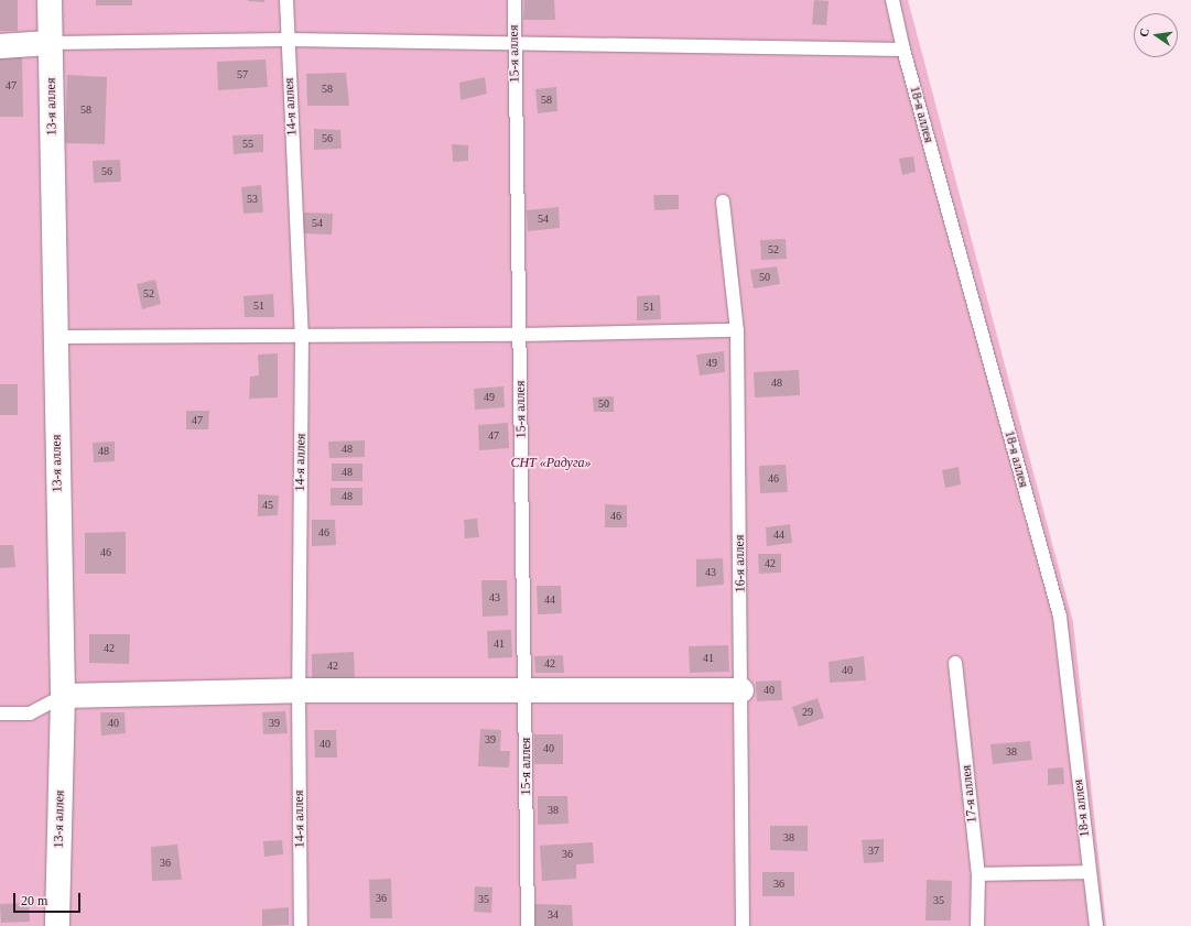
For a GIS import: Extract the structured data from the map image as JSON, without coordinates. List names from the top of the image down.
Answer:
{
  "streets": {
    "street": ["13-я аллея"],
    "lane": [
      "15-я аллея",
      "14-я аллея",
      "18-я аллея",
      "16-я аллея",
      "17-я аллея"
    ]
  },
  "parks": ["СНТ «Радуга»"],
  "house_numbers": [
    "57",
    "47",
    "58",
    "58",
    "58",
    "56",
    "55",
    "56",
    "53",
    "54",
    "54",
    "52",
    "50",
    "52",
    "51",
    "51",
    "49",
    "48",
    "49",
    "50",
    "47",
    "47",
    "48",
    "48",
    "48",
    "46",
    "48",
    "45",
    "46",
    "46",
    "44",
    "46",
    "42",
    "43",
    "43",
    "44",
    "41",
    "42",
    "41",
    "42",
    "42",
    "40",
    "40",
    "29",
    "40",
    "39",
    "39",
    "40",
    "40",
    "38",
    "38",
    "38",
    "37",
    "36",
    "36",
    "36",
    "36",
    "35",
    "35",
    "34"
  ],
  "scale_bar": "20 m",
  "north": "left"
}
